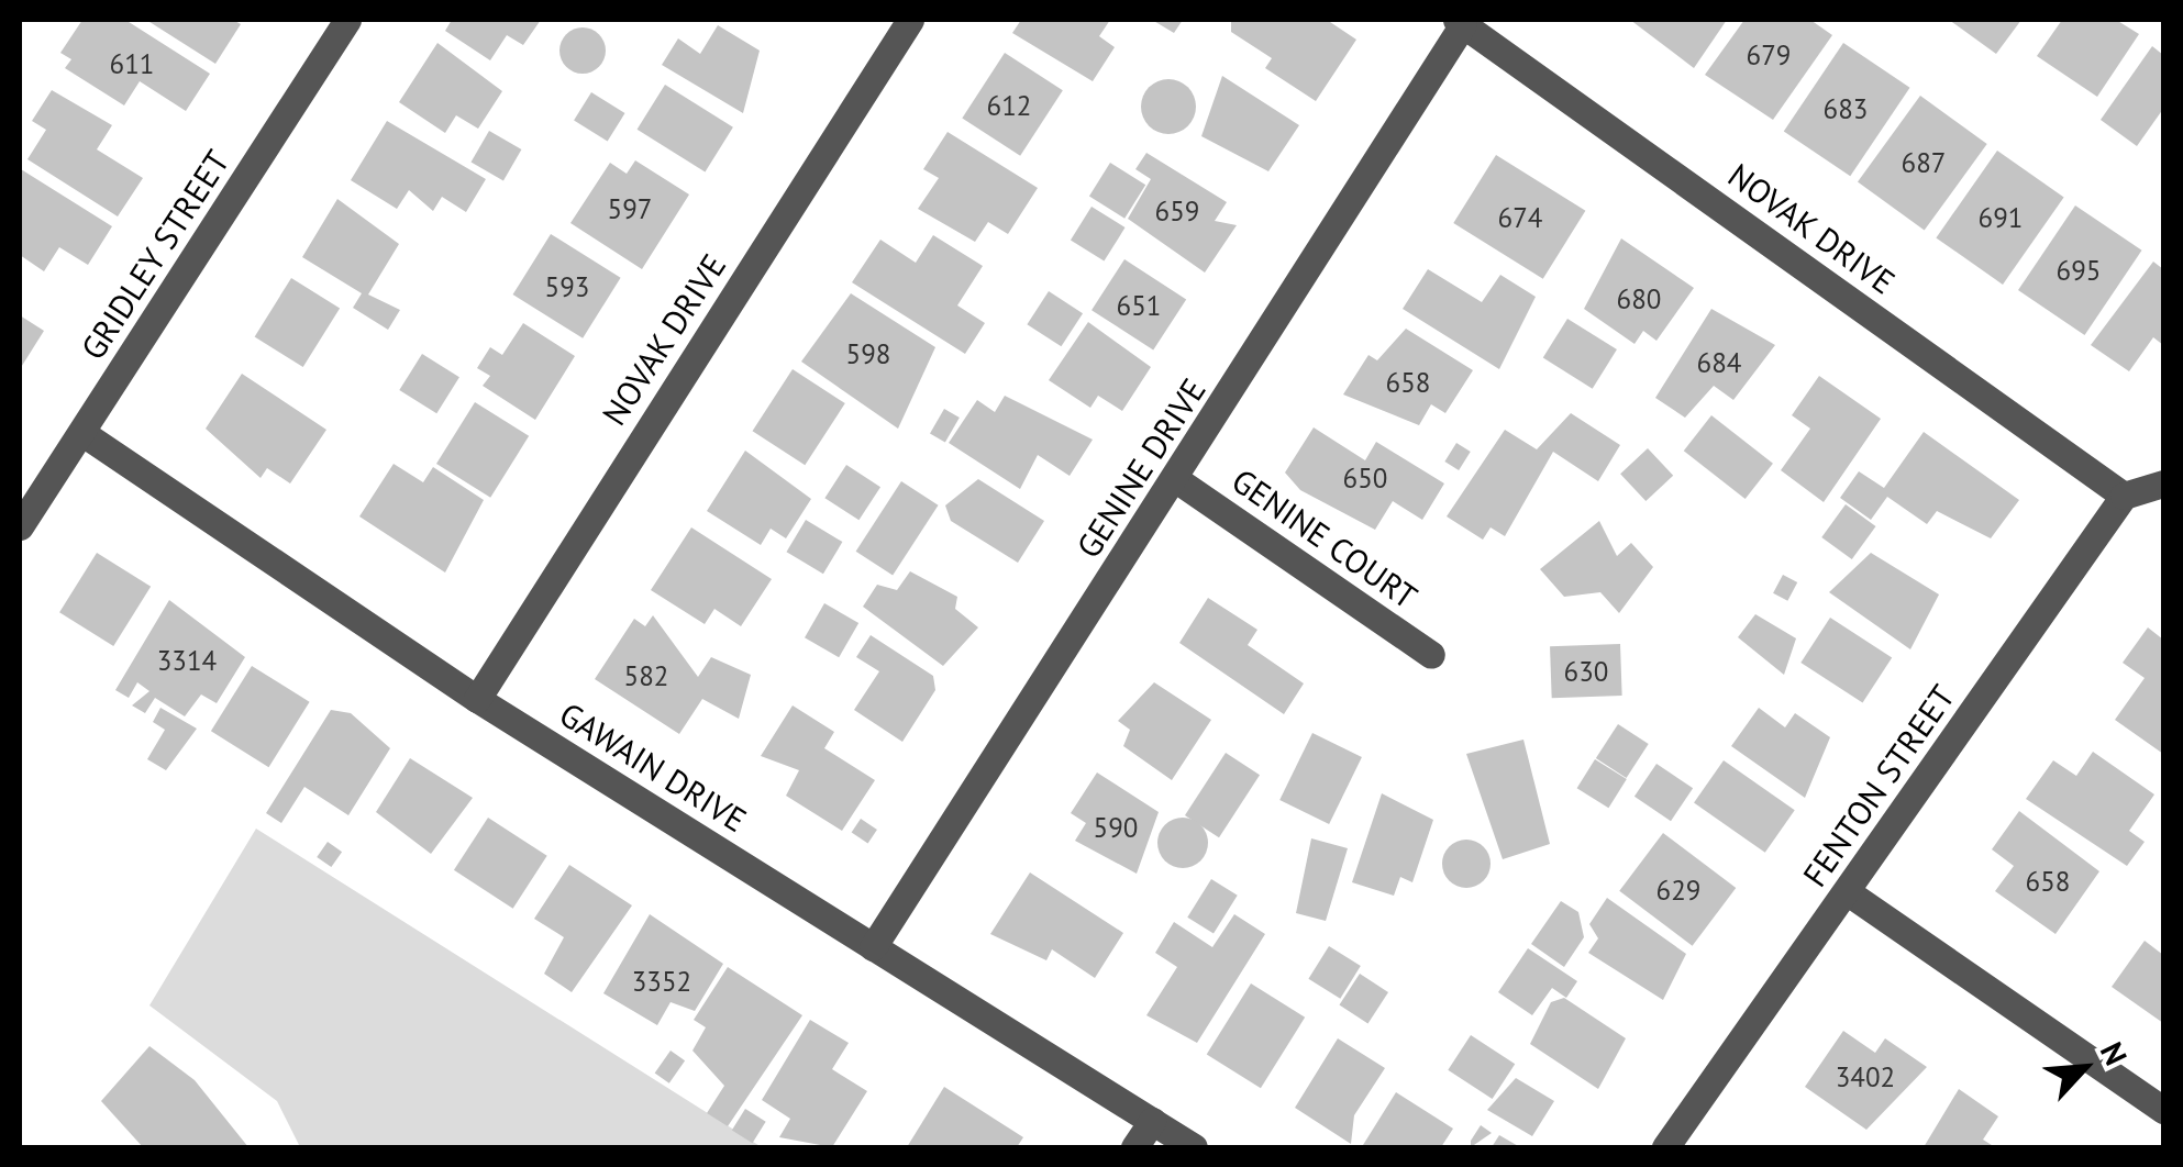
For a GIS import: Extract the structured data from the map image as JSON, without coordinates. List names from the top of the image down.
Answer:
{
  "streets": {
    "street": [
      "NOVAK DRIVE",
      "GRIDLEY STREET",
      "GENINE DRIVE",
      "GENINE COURT",
      "GAWAIN DRIVE",
      "FENTON STREET"
    ]
  },
  "crossings": [
    ["NOVAK DRIVE", "GENINE DRIVE"],
    ["NOVAK DRIVE", "GAWAIN DRIVE"],
    ["NOVAK DRIVE", "FENTON STREET"],
    ["GRIDLEY STREET", "GAWAIN DRIVE"],
    ["GENINE DRIVE", "GENINE COURT"],
    ["GENINE DRIVE", "GAWAIN DRIVE"]
  ],
  "house_numbers": [
    "679",
    "611",
    "612",
    "683",
    "687",
    "597",
    "659",
    "674",
    "691",
    "695",
    "593",
    "680",
    "651",
    "598",
    "684",
    "658",
    "650",
    "3314",
    "630",
    "582",
    "590",
    "658",
    "629",
    "3352",
    "3402"
  ],
  "north": "top right"
}
